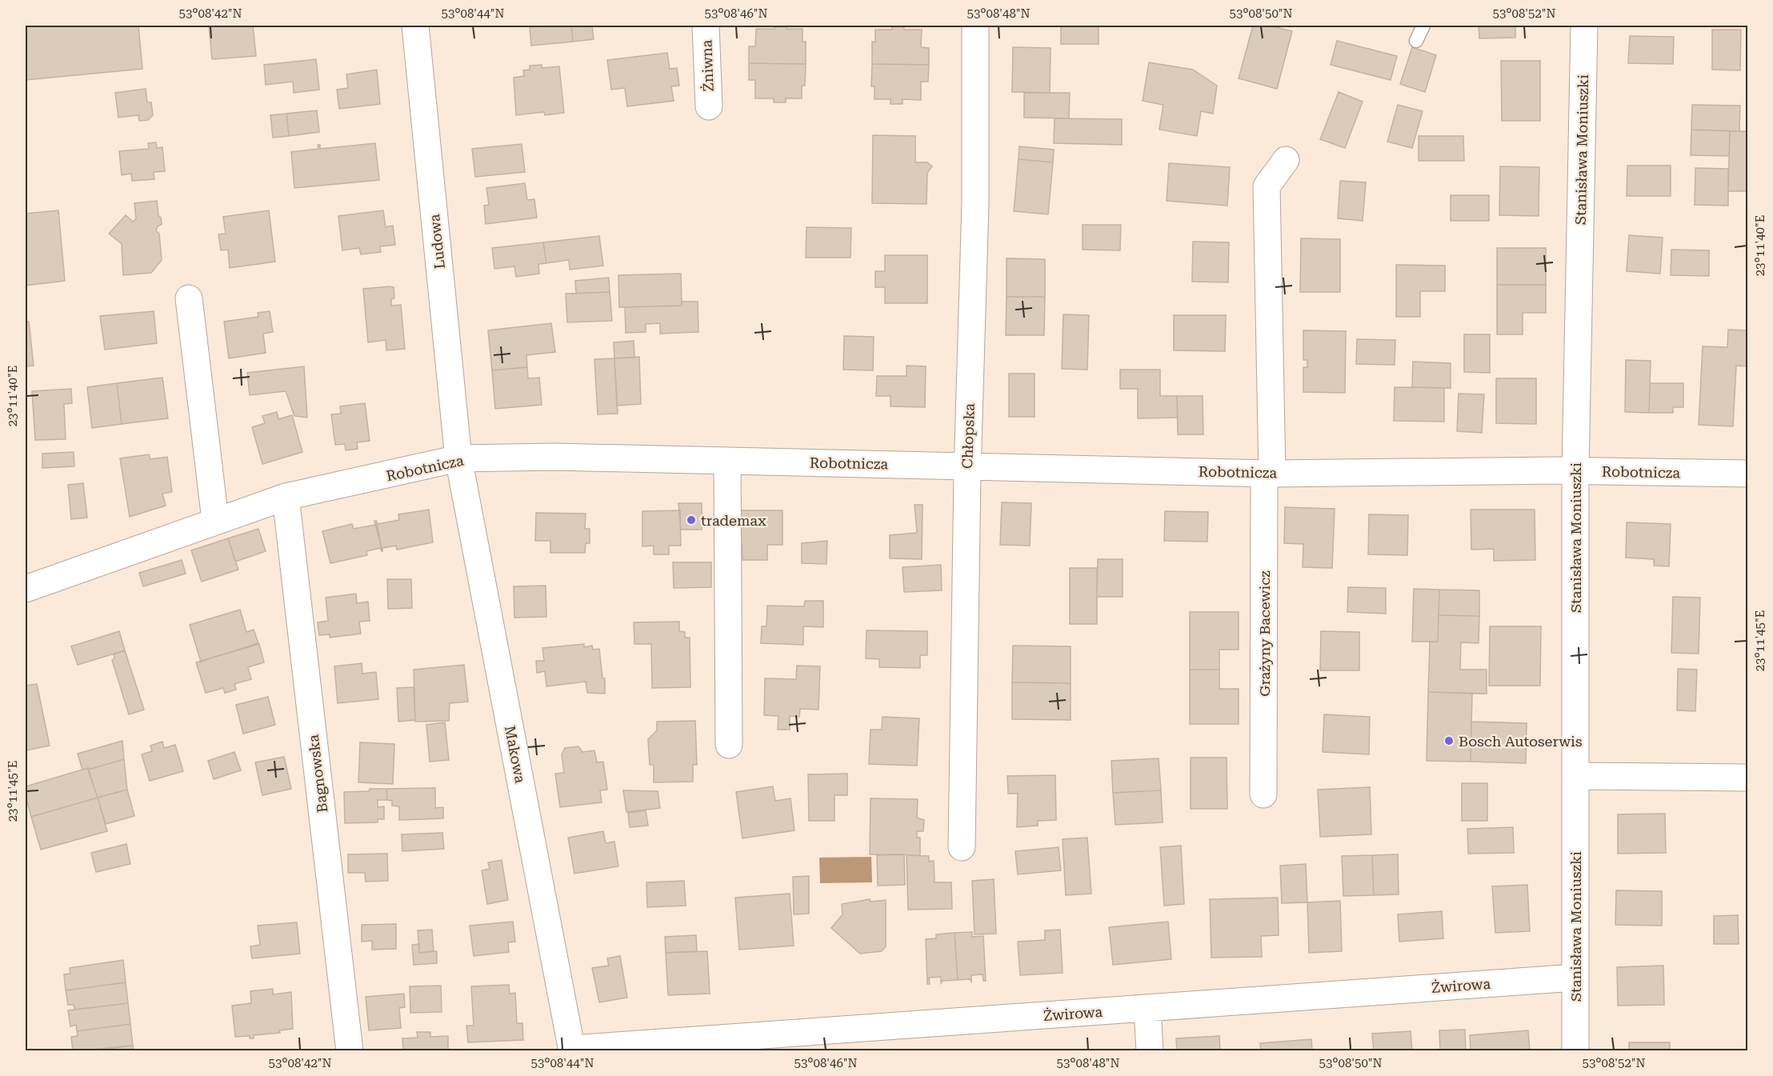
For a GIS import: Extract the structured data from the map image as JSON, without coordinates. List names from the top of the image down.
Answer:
{
  "streets": {
    "street": [
      "Żniwna",
      "Stanisława Moniuszki",
      "Ludowa",
      "Chłopska",
      "Robotnicza",
      "Grażyny Bacewicz",
      "Makowa",
      "Bagnowska",
      "Żwirowa"
    ]
  },
  "crossings": [
    ["Stanisława Moniuszki", "Robotnicza"],
    ["Stanisława Moniuszki", "Żwirowa"],
    ["Ludowa", "Robotnicza"],
    ["Ludowa", "Makowa"],
    ["Chłopska", "Robotnicza"],
    ["Robotnicza", "Grażyny Bacewicz"],
    ["Robotnicza", "Makowa"],
    ["Robotnicza", "Bagnowska"],
    ["Makowa", "Żwirowa"]
  ],
  "places": ["trademax", "Bosch Autoserwis"],
  "coordinates": [
    "53°08'42\"N",
    "53°08'44\"N",
    "53°08'46\"N",
    "53°08'48\"N",
    "53°08'50\"N",
    "53°08'52\"N",
    "23°11'40\"E",
    "23°11'45\"E"
  ]
}
